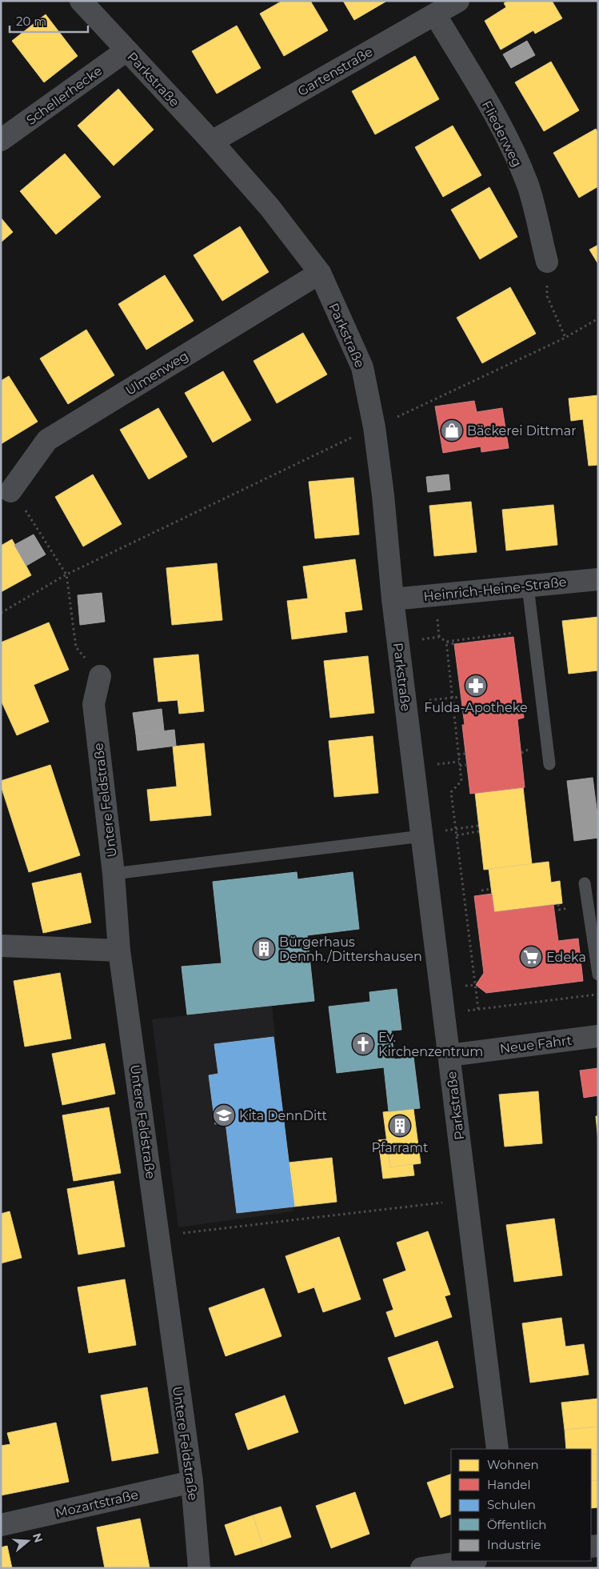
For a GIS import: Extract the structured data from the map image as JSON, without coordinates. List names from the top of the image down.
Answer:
{
  "streets": {
    "street": [
      "Gartenstraße",
      "Parkstraße",
      "Schellerhecke",
      "Fliederweg",
      "Ulmenweg",
      "Heinrich-Heine-Straße",
      "Untere Feldstraße",
      "Neue Fahrt",
      "Mozartstraße"
    ]
  },
  "crossings": [
    ["Gartenstraße", "Parkstraße"],
    ["Gartenstraße", "Fliederweg"],
    ["Parkstraße", "Schellerhecke"],
    ["Parkstraße", "Ulmenweg"],
    ["Parkstraße", "Heinrich-Heine-Straße"],
    ["Parkstraße", "Neue Fahrt"],
    ["Untere Feldstraße", "Mozartstraße"]
  ],
  "places": {
    "shop": ["Bäckerei Dittmar"],
    "pharmacy": ["Fulda-Apotheke"],
    "building": ["Bürgerhaus Dennh./Dittershausen", "Pfarramt"],
    "supermarket": ["Edeka"],
    "church": ["Ev. Kirchenzentrum"],
    "school or university": ["Kita DennDitt"]
  },
  "legend": [
    "Wohnen",
    "Handel",
    "Schulen",
    "Öffentlich",
    "Industrie"
  ],
  "scale_bar": "20 m",
  "north": "right"
}
